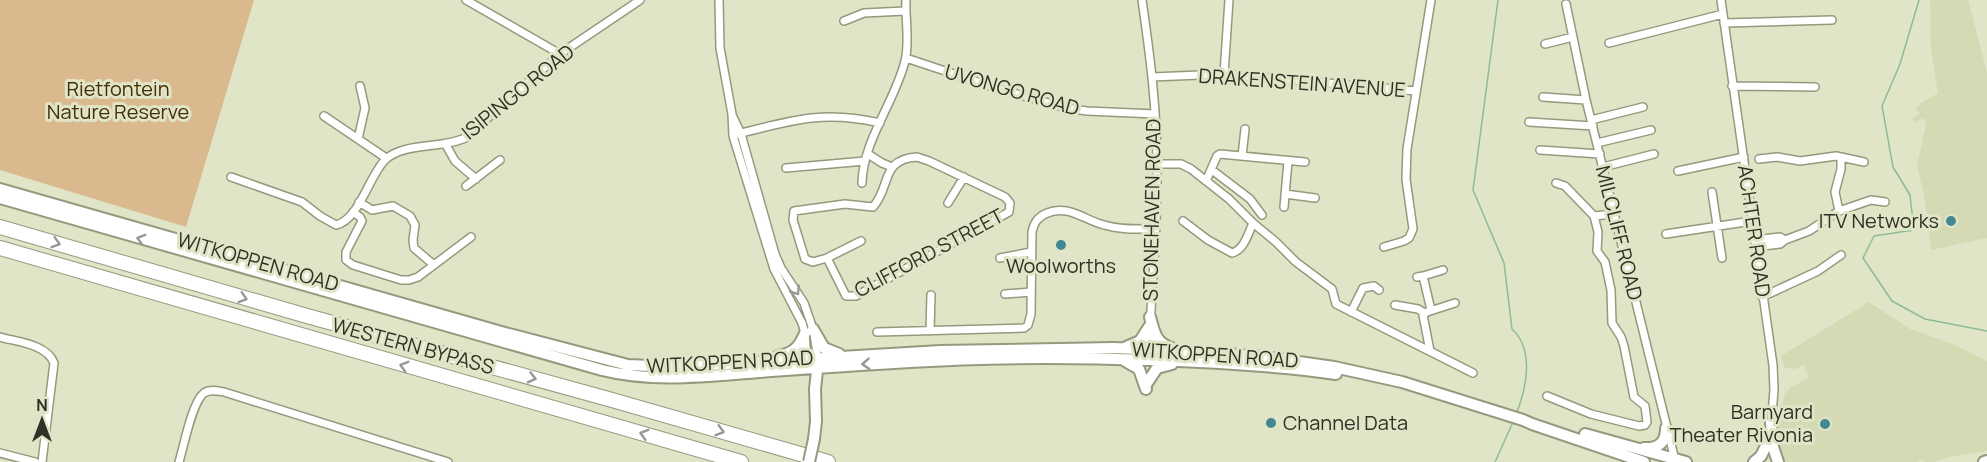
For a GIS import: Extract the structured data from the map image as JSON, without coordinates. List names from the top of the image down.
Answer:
{
  "streets": {
    "highway": ["WESTERN BYPASS"],
    "main road": ["WITKOPPEN ROAD"],
    "street": [
      "DRAKENSTEIN AVENUE",
      "UVONGO ROAD",
      "ISIPINGO ROAD",
      "STONEHAVEN ROAD",
      "ACHTER ROAD",
      "MILCLIFF ROAD",
      "CLIFFORD STREET"
    ]
  },
  "crossings": [
    ["DRAKENSTEIN AVENUE", "STONEHAVEN ROAD"],
    ["UVONGO ROAD", "STONEHAVEN ROAD"],
    ["STONEHAVEN ROAD", "WITKOPPEN ROAD"],
    ["MILCLIFF ROAD", "WITKOPPEN ROAD"]
  ],
  "parks": ["Rietfontein Nature Reserve"],
  "places": [
    "ITV Networks",
    "Woolworths",
    "Channel Data",
    "Barnyard Theater Rivonia"
  ],
  "north": "top"
}
